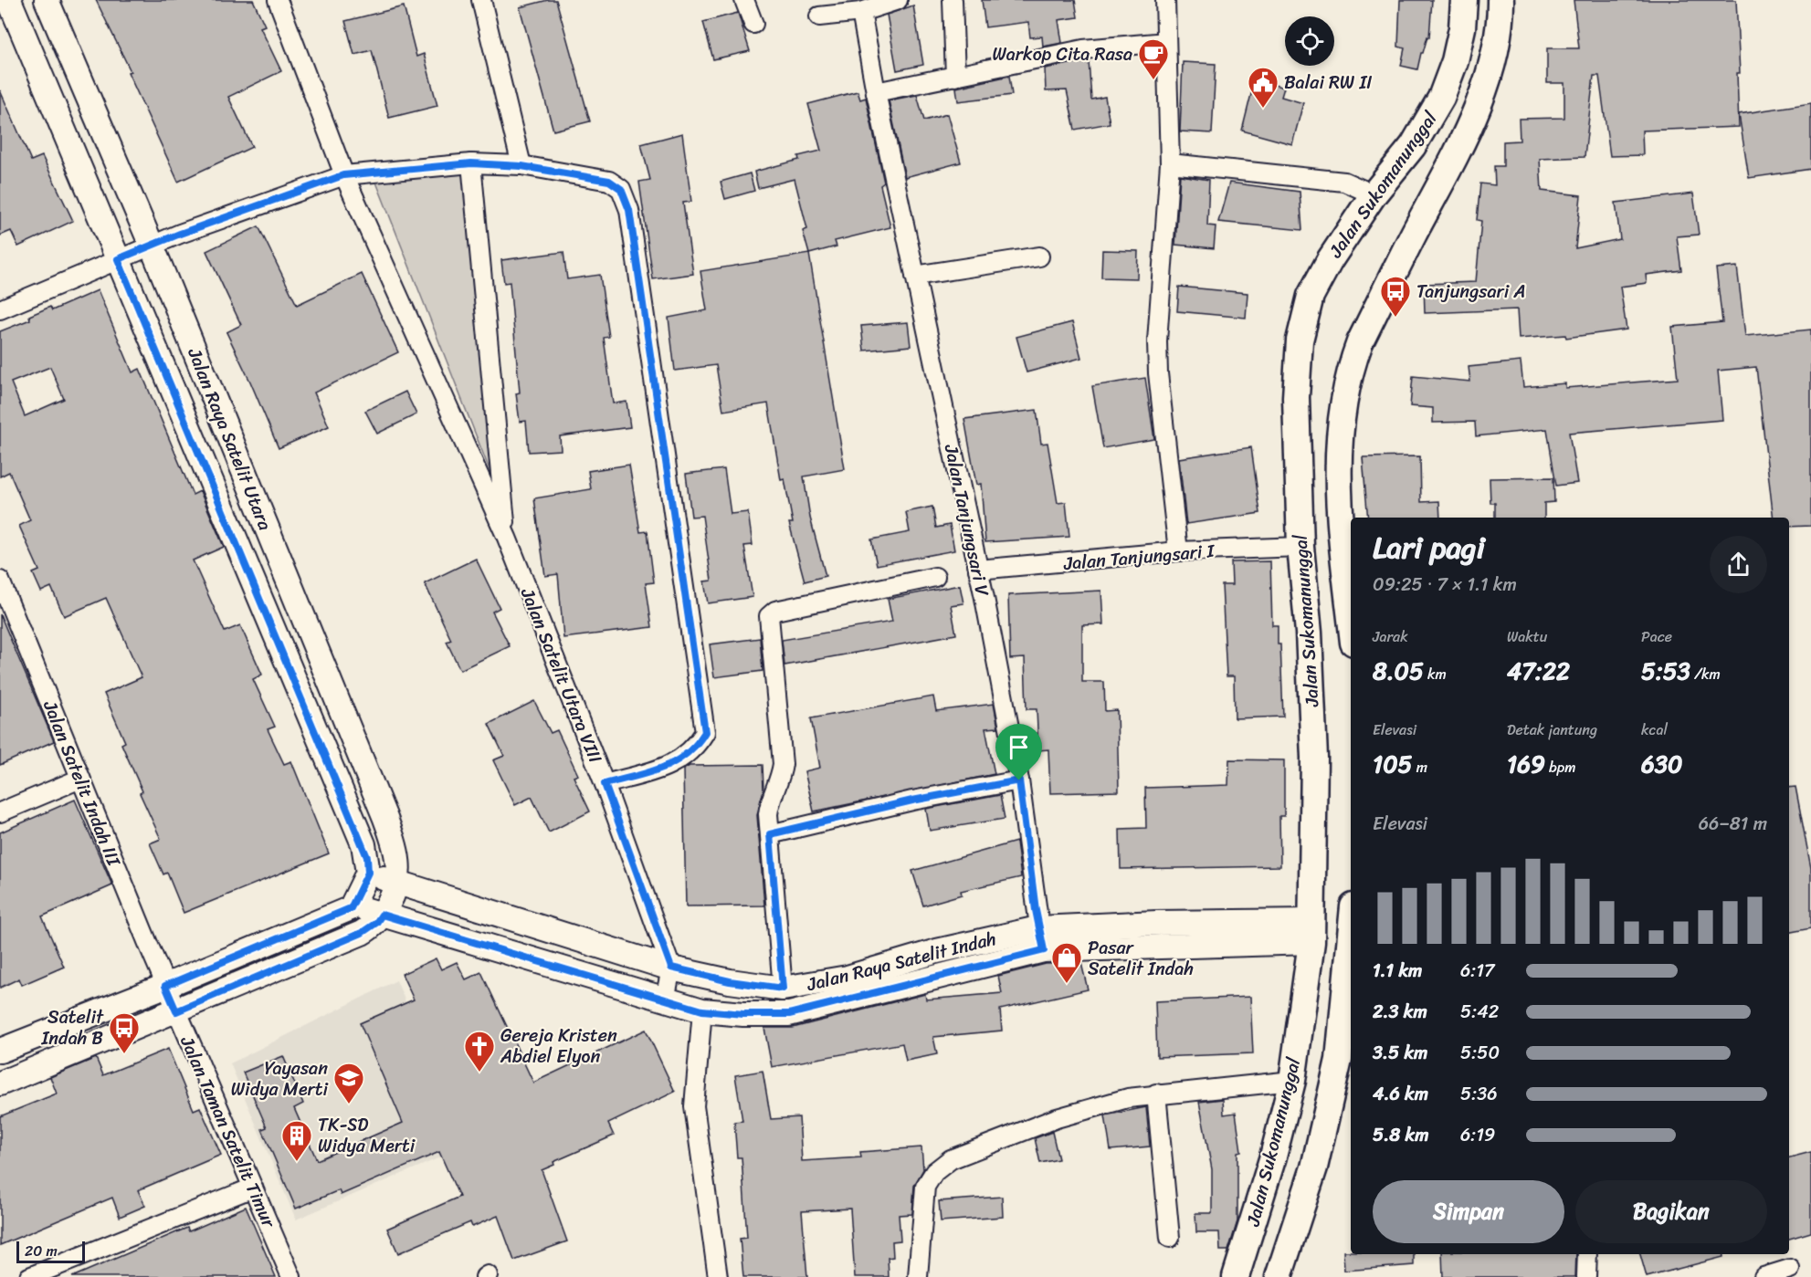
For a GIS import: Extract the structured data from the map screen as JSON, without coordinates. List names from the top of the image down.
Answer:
{
  "streets": {
    "main road": ["Jalan Sukomanunggal", "Jalan Raya Satelit Indah"],
    "street": [
      "Jalan Raya Satelit Utara",
      "Jalan Tanjungsari V",
      "Jalan Tanjungsari I",
      "Jalan Satelit Utara VIII",
      "Jalan Satelit Indah III",
      "Jalan Taman Satelit Timur"
    ]
  },
  "crossings": [
    ["Jalan Sukomanunggal", "Jalan Tanjungsari I"],
    ["Jalan Sukomanunggal", "Jalan Raya Satelit Indah"],
    ["Jalan Raya Satelit Utara", "Jalan Raya Satelit Indah"],
    ["Jalan Tanjungsari V", "Jalan Tanjungsari I"],
    ["Jalan Tanjungsari V", "Jalan Raya Satelit Indah"],
    ["Jalan Satelit Utara VIII", "Jalan Raya Satelit Indah"],
    ["Jalan Satelit Indah III", "Jalan Taman Satelit Timur"]
  ],
  "places": {
    "cafe": ["Warkop Cita Rasa"],
    "public building": ["Balai RW II"],
    "bus stop": ["Tanjungsari A", "Satelit Indah B"],
    "shop": ["Pasar Satelit Indah"],
    "church": ["Gereja Kristen Abdiel Elyon"],
    "school or university": ["Yayasan Widya Merti"],
    "building": ["TK-SD Widya Merti"]
  },
  "scale_bar": "20 m",
  "page": {
    "heading": ["Lari pagi", "09:25 · 7 × 1.1 km"],
    "stats": [
      ["Jarak", "8.05 km"],
      ["Waktu", "47:22"],
      ["Pace", "5:53 /km"],
      ["Elevasi", "105 m"],
      ["Detak jantung", "169 bpm"],
      ["kcal", "630"]
    ],
    "chart": ["Elevasi", "66–81 m"],
    "list": [
      {
        "name": "1.1 km",
        "note": "6:17"
      },
      {
        "name": "2.3 km",
        "note": "5:42"
      },
      {
        "name": "3.5 km",
        "note": "5:50"
      },
      {
        "name": "4.6 km",
        "note": "5:36"
      },
      {
        "name": "5.8 km",
        "note": "6:19"
      }
    ],
    "buttons": ["Simpan", "Bagikan"],
    "scale": "20 m"
  }
}
